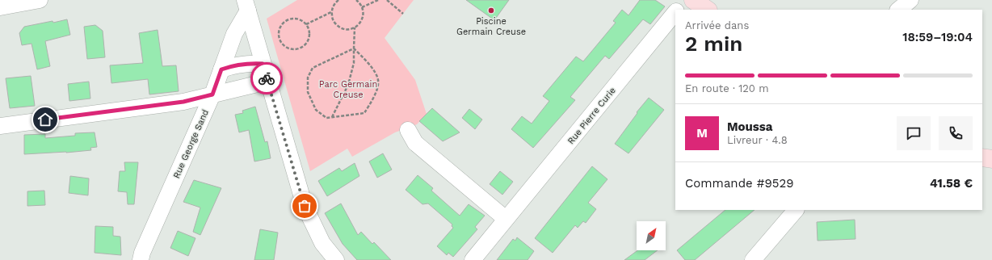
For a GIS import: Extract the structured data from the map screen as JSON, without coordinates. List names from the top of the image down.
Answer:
{
  "streets": {
    "street": ["Rue Pierre Curie", "Rue George Sand"]
  },
  "parks": ["Parc Germain Creuse"],
  "places": ["Piscine Germain Creuse"],
  "north": "top right",
  "page": {
    "heading": ["2 min", "Arrivée dans", "18:59–19:04"],
    "panel": [
      "Moussa",
      "Livreur · 4.8",
      "Commande #9529",
      "41.58 €"
    ],
    "bar": "En route · 120 m",
    "round": "M"
  }
}
